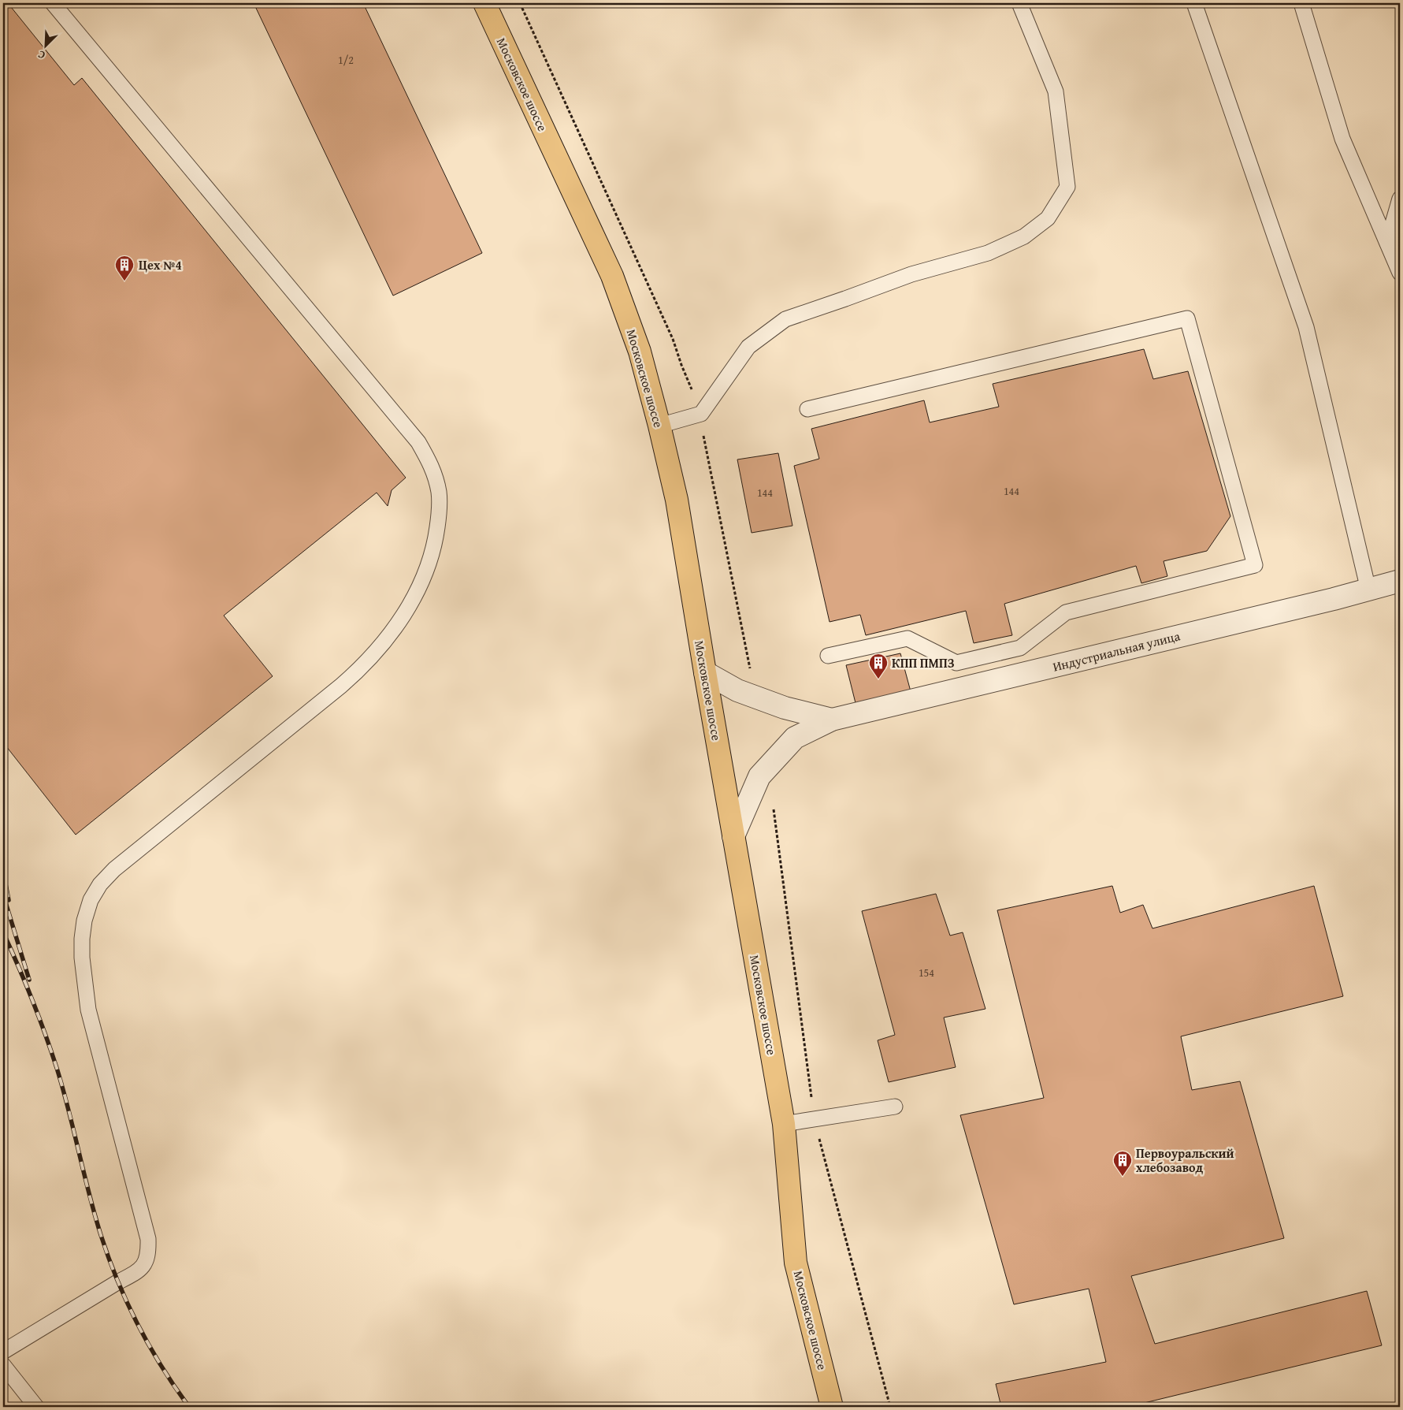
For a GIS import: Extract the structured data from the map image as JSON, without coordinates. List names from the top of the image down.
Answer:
{
  "streets": {
    "main road": ["Московское шоссе"],
    "street": ["Индустриальная улица"]
  },
  "crossings": [
    ["Московское шоссе", "Индустриальная улица"]
  ],
  "places": {
    "building": ["Цех №4", "КПП ПМПЗ", "Первоуральский хлебозавод"]
  },
  "house_numbers": [
    "1/2",
    "144",
    "144",
    "154"
  ],
  "north": "bottom left"
}
